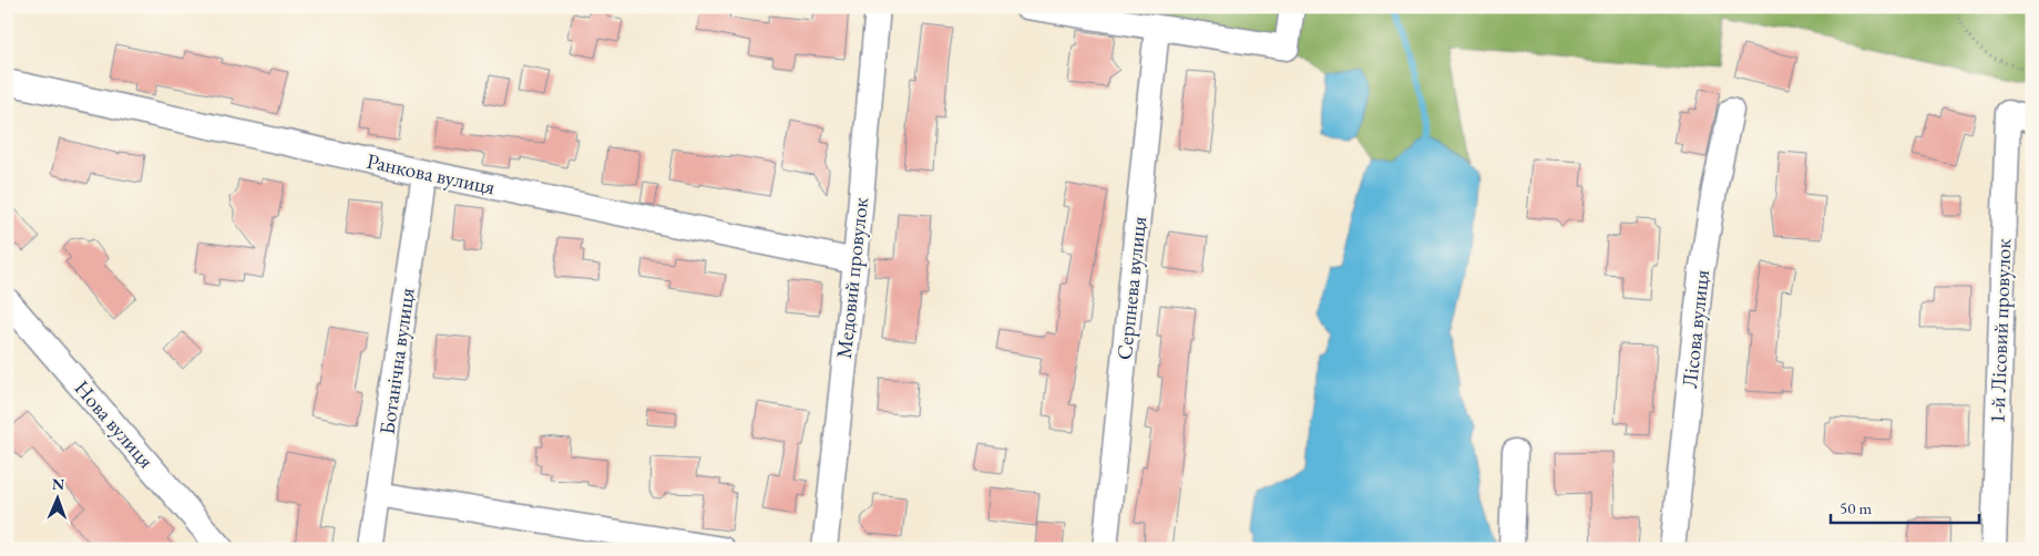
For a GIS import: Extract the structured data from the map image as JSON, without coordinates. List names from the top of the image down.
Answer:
{
  "streets": {
    "street": [
      "Ранкова вулиця",
      "Медовий провулок",
      "Серпнева вулиця",
      "Лісова вулиця",
      "1-й Лісовий провулок",
      "Ботанічна вулиця",
      "Нова вулиця"
    ]
  },
  "crossings": [
    ["Ранкова вулиця", "Медовий провулок"],
    ["Ранкова вулиця", "Ботанічна вулиця"]
  ],
  "scale_bar": "50 m",
  "north": "top"
}
